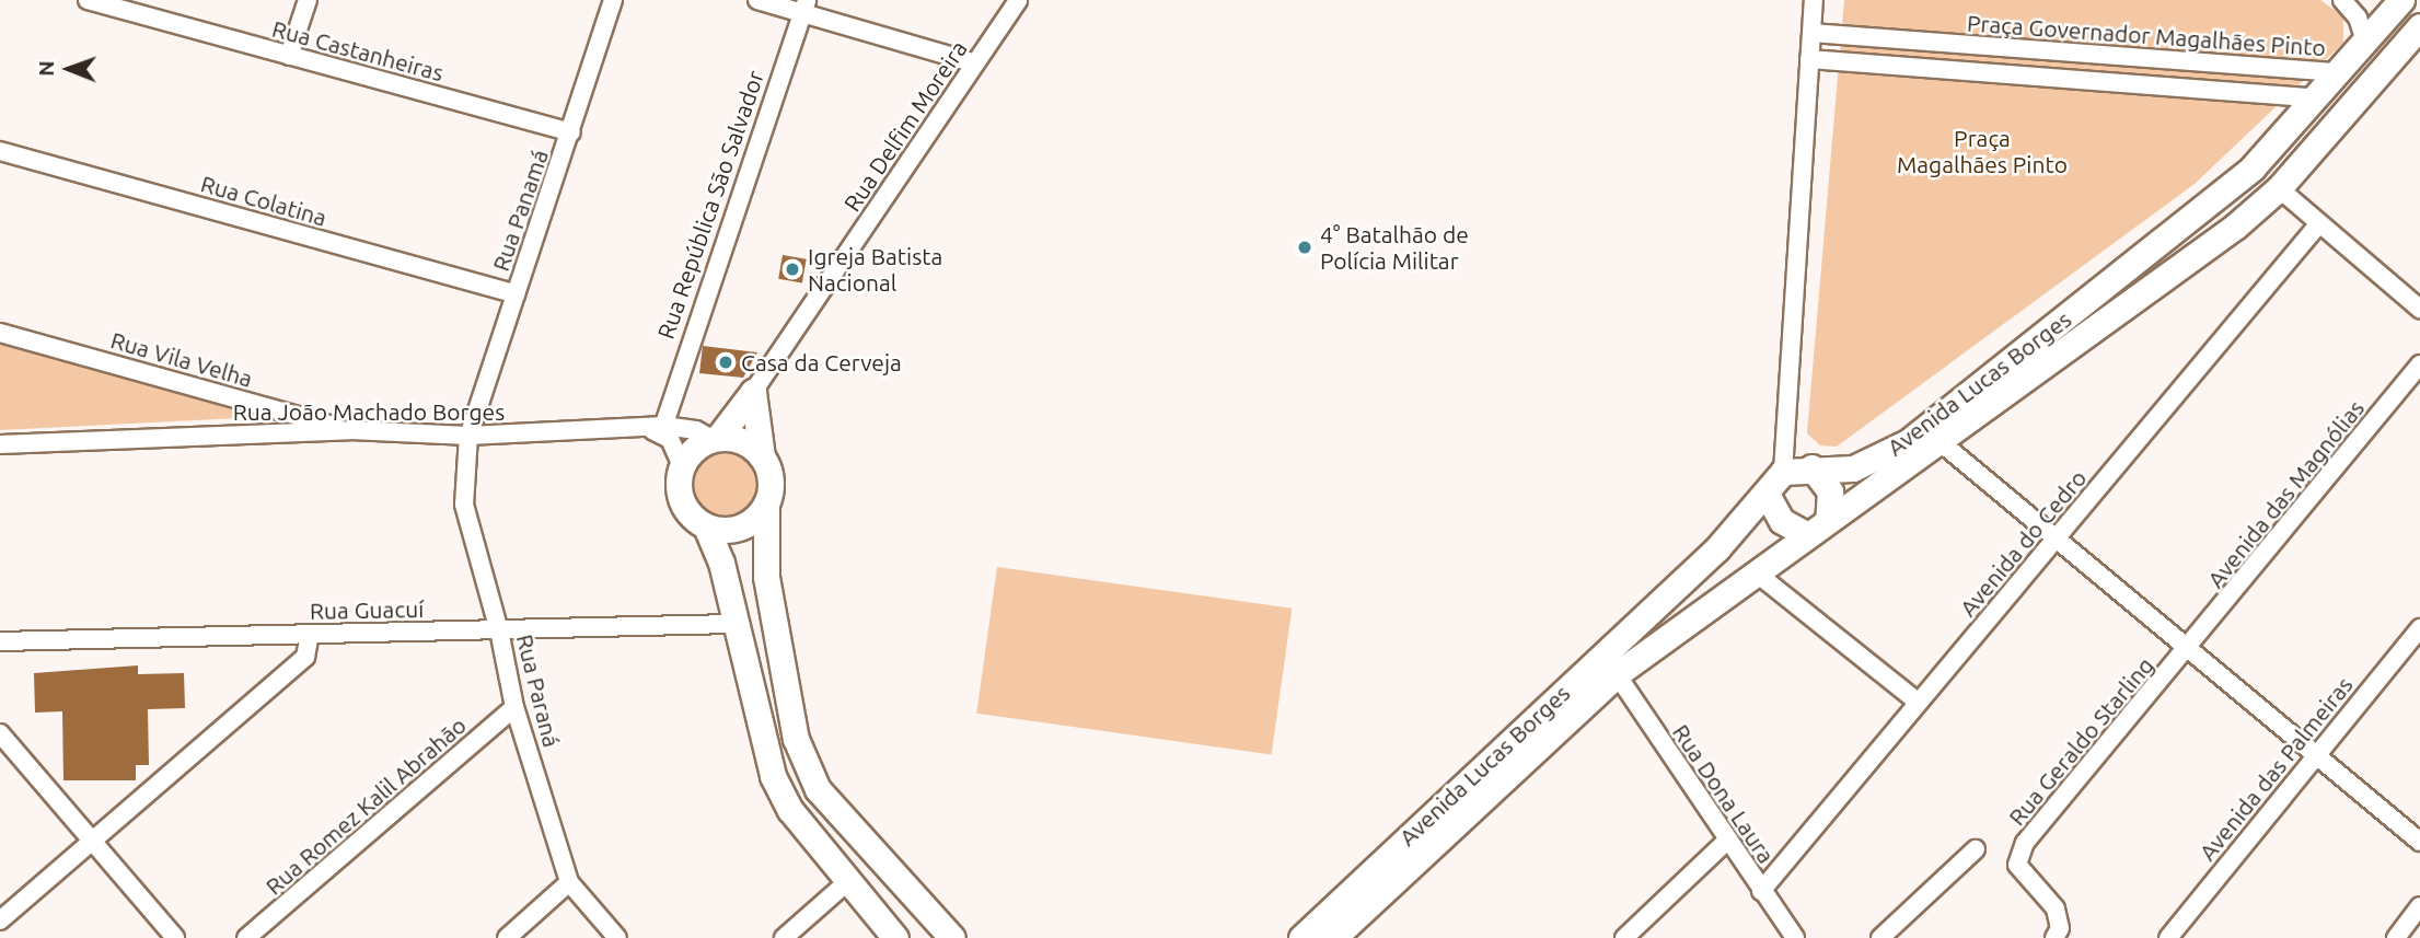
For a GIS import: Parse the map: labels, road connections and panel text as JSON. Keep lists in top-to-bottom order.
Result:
{
  "streets": {
    "street": [
      "Praça Governador Magalhães Pinto",
      "Rua Castanheiras",
      "Rua Delfim Moreira",
      "Rua Colatina",
      "Rua República São Salvador",
      "Rua Panamá",
      "Rua Vila Velha",
      "Avenida Lucas Borges",
      "Rua João Machado Borges",
      "Avenida das Magnólias",
      "Avenida do Cedro",
      "Rua Guacuí",
      "Rua Paraná",
      "Rua Geraldo Starling",
      "Avenida das Palmeiras",
      "Rua Dona Laura",
      "Rua Romez Kalil Abrahão"
    ]
  },
  "crossings": [
    ["Praça Governador Magalhães Pinto", "Avenida Lucas Borges"],
    ["Rua Castanheiras", "Rua Panamá"],
    ["Rua Colatina", "Rua Panamá"],
    ["Rua República São Salvador", "Rua João Machado Borges"],
    ["Rua Panamá", "Rua João Machado Borges"],
    ["Rua Panamá", "Rua Paraná"],
    ["Rua Vila Velha", "Rua João Machado Borges"],
    ["Avenida Lucas Borges", "Rua Dona Laura"],
    ["Rua João Machado Borges", "Rua Paraná"],
    ["Avenida das Magnólias", "Rua Geraldo Starling"],
    ["Avenida do Cedro", "Rua Dona Laura"],
    ["Rua Guacuí", "Rua Paraná"],
    ["Rua Paraná", "Rua Romez Kalil Abrahão"]
  ],
  "parks": ["Praça Magalhães Pinto"],
  "places": ["4° Batalhão de Polícia Militar", "Igreja Batista Nacional", "Casa da Cerveja"],
  "north": "left"
}
